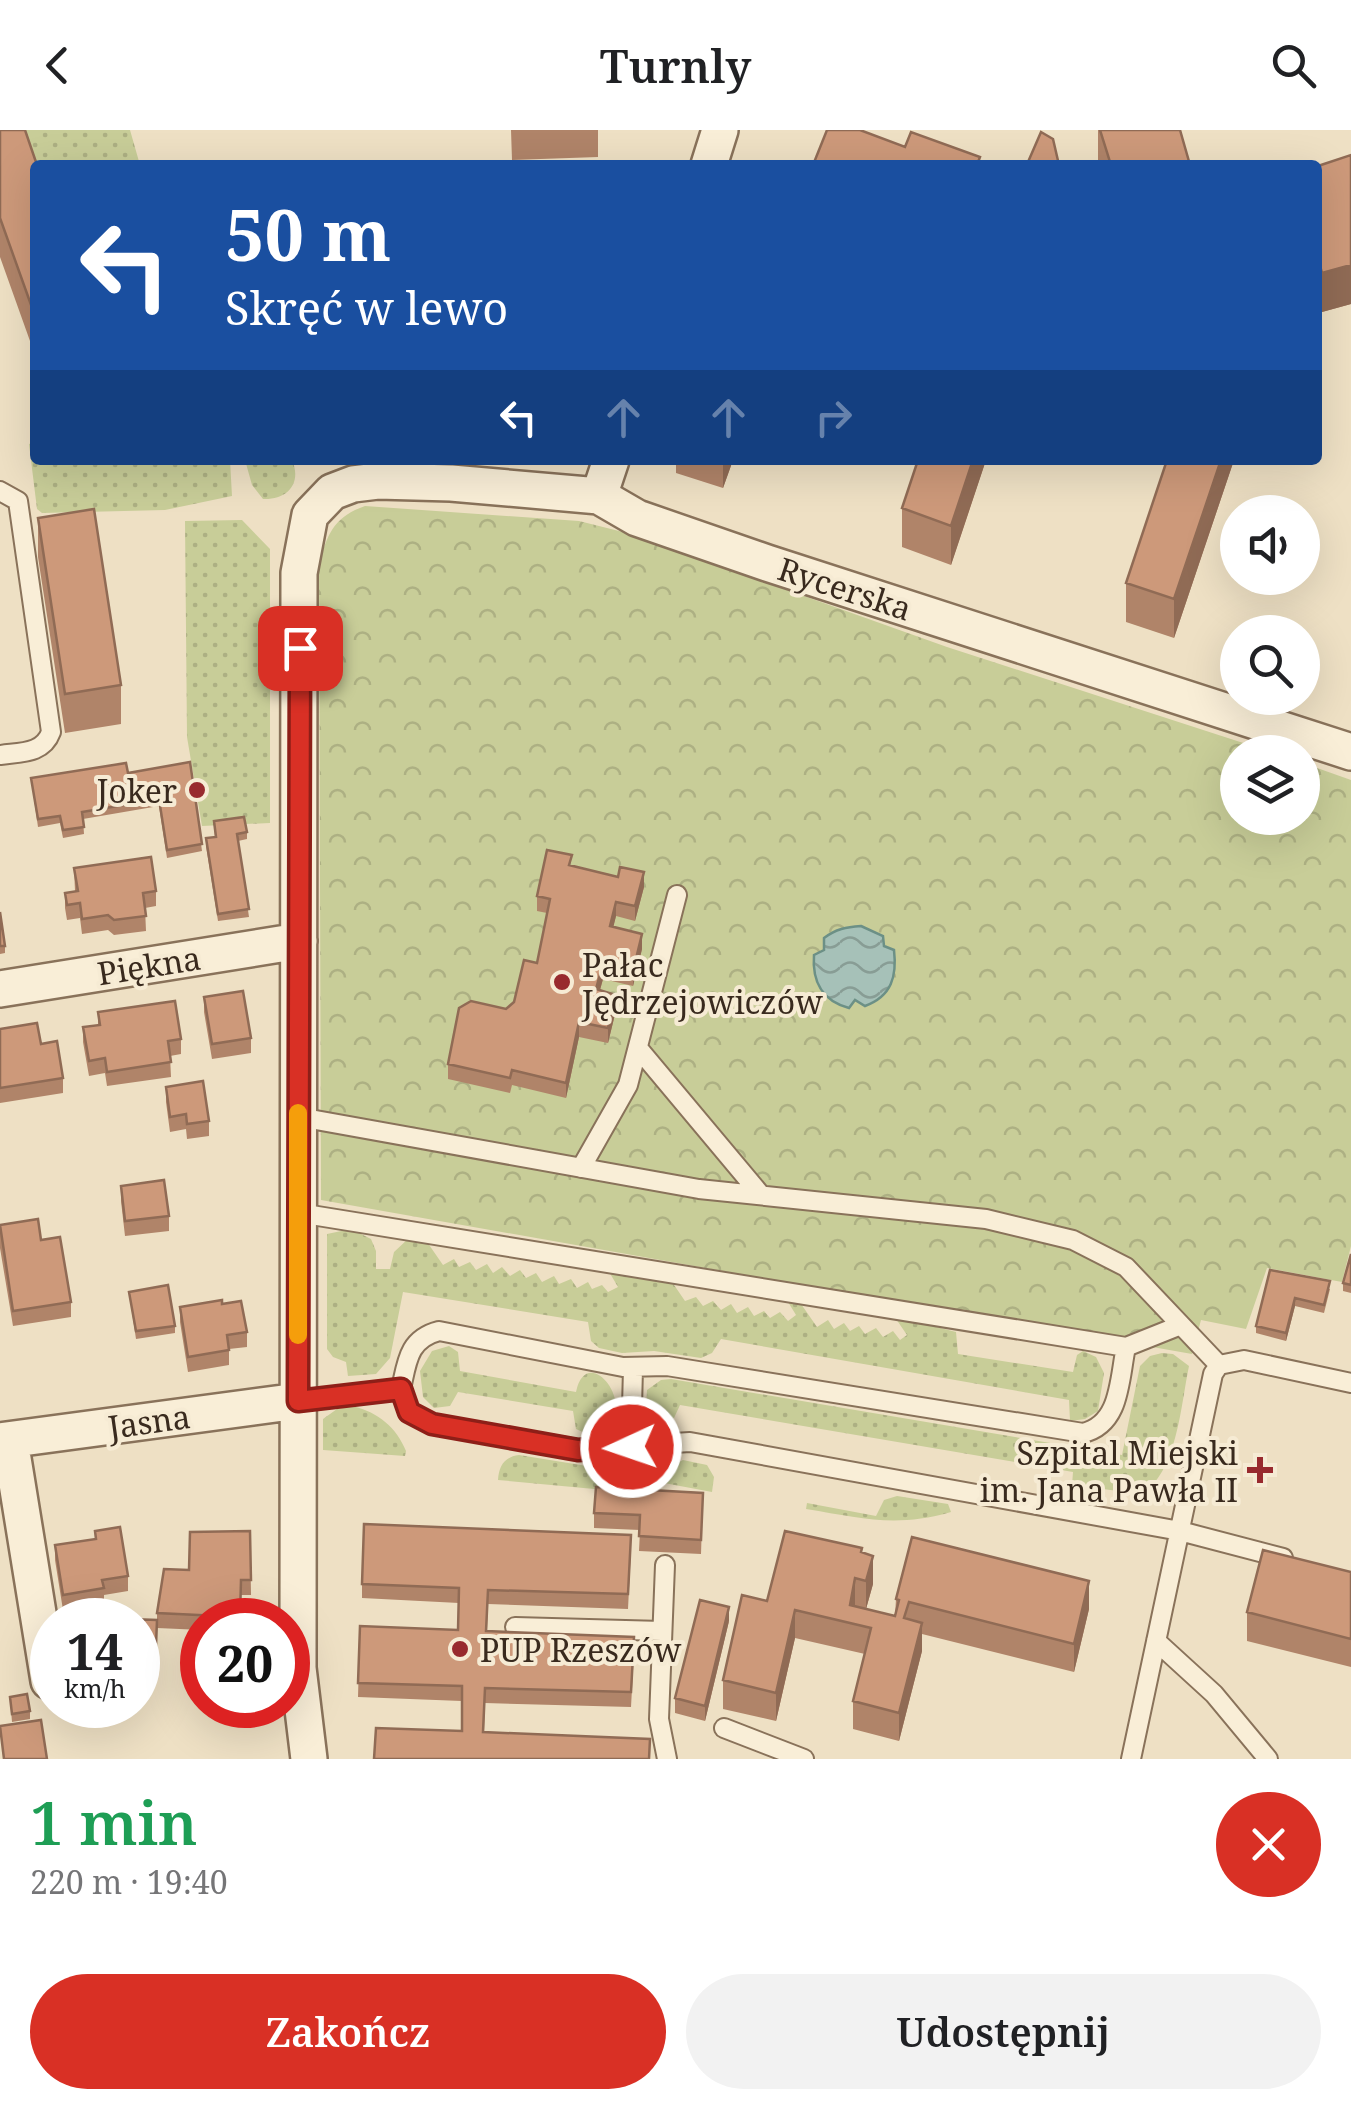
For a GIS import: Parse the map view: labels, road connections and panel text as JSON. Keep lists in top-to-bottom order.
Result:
{
  "streets": {
    "street": ["Rycerska", "Piękna", "Jasna"]
  },
  "crossings": [
    ["Rycerska", "Piękna"]
  ],
  "places": {
    "other": ["Joker", "Pałac Jędrzejowiczów", "PUP Rzeszów"],
    "health": ["Szpital Miejski im. Jana Pawła II"]
  },
  "page": {
    "header": "Turnly",
    "turn": ["50 m", "Skręć w lewo"],
    "speed": "14 km/h",
    "limit": "20",
    "heading": ["1 min", "220 m · 19:40"],
    "buttons": ["Zakończ", "Udostępnij"]
  }
}
